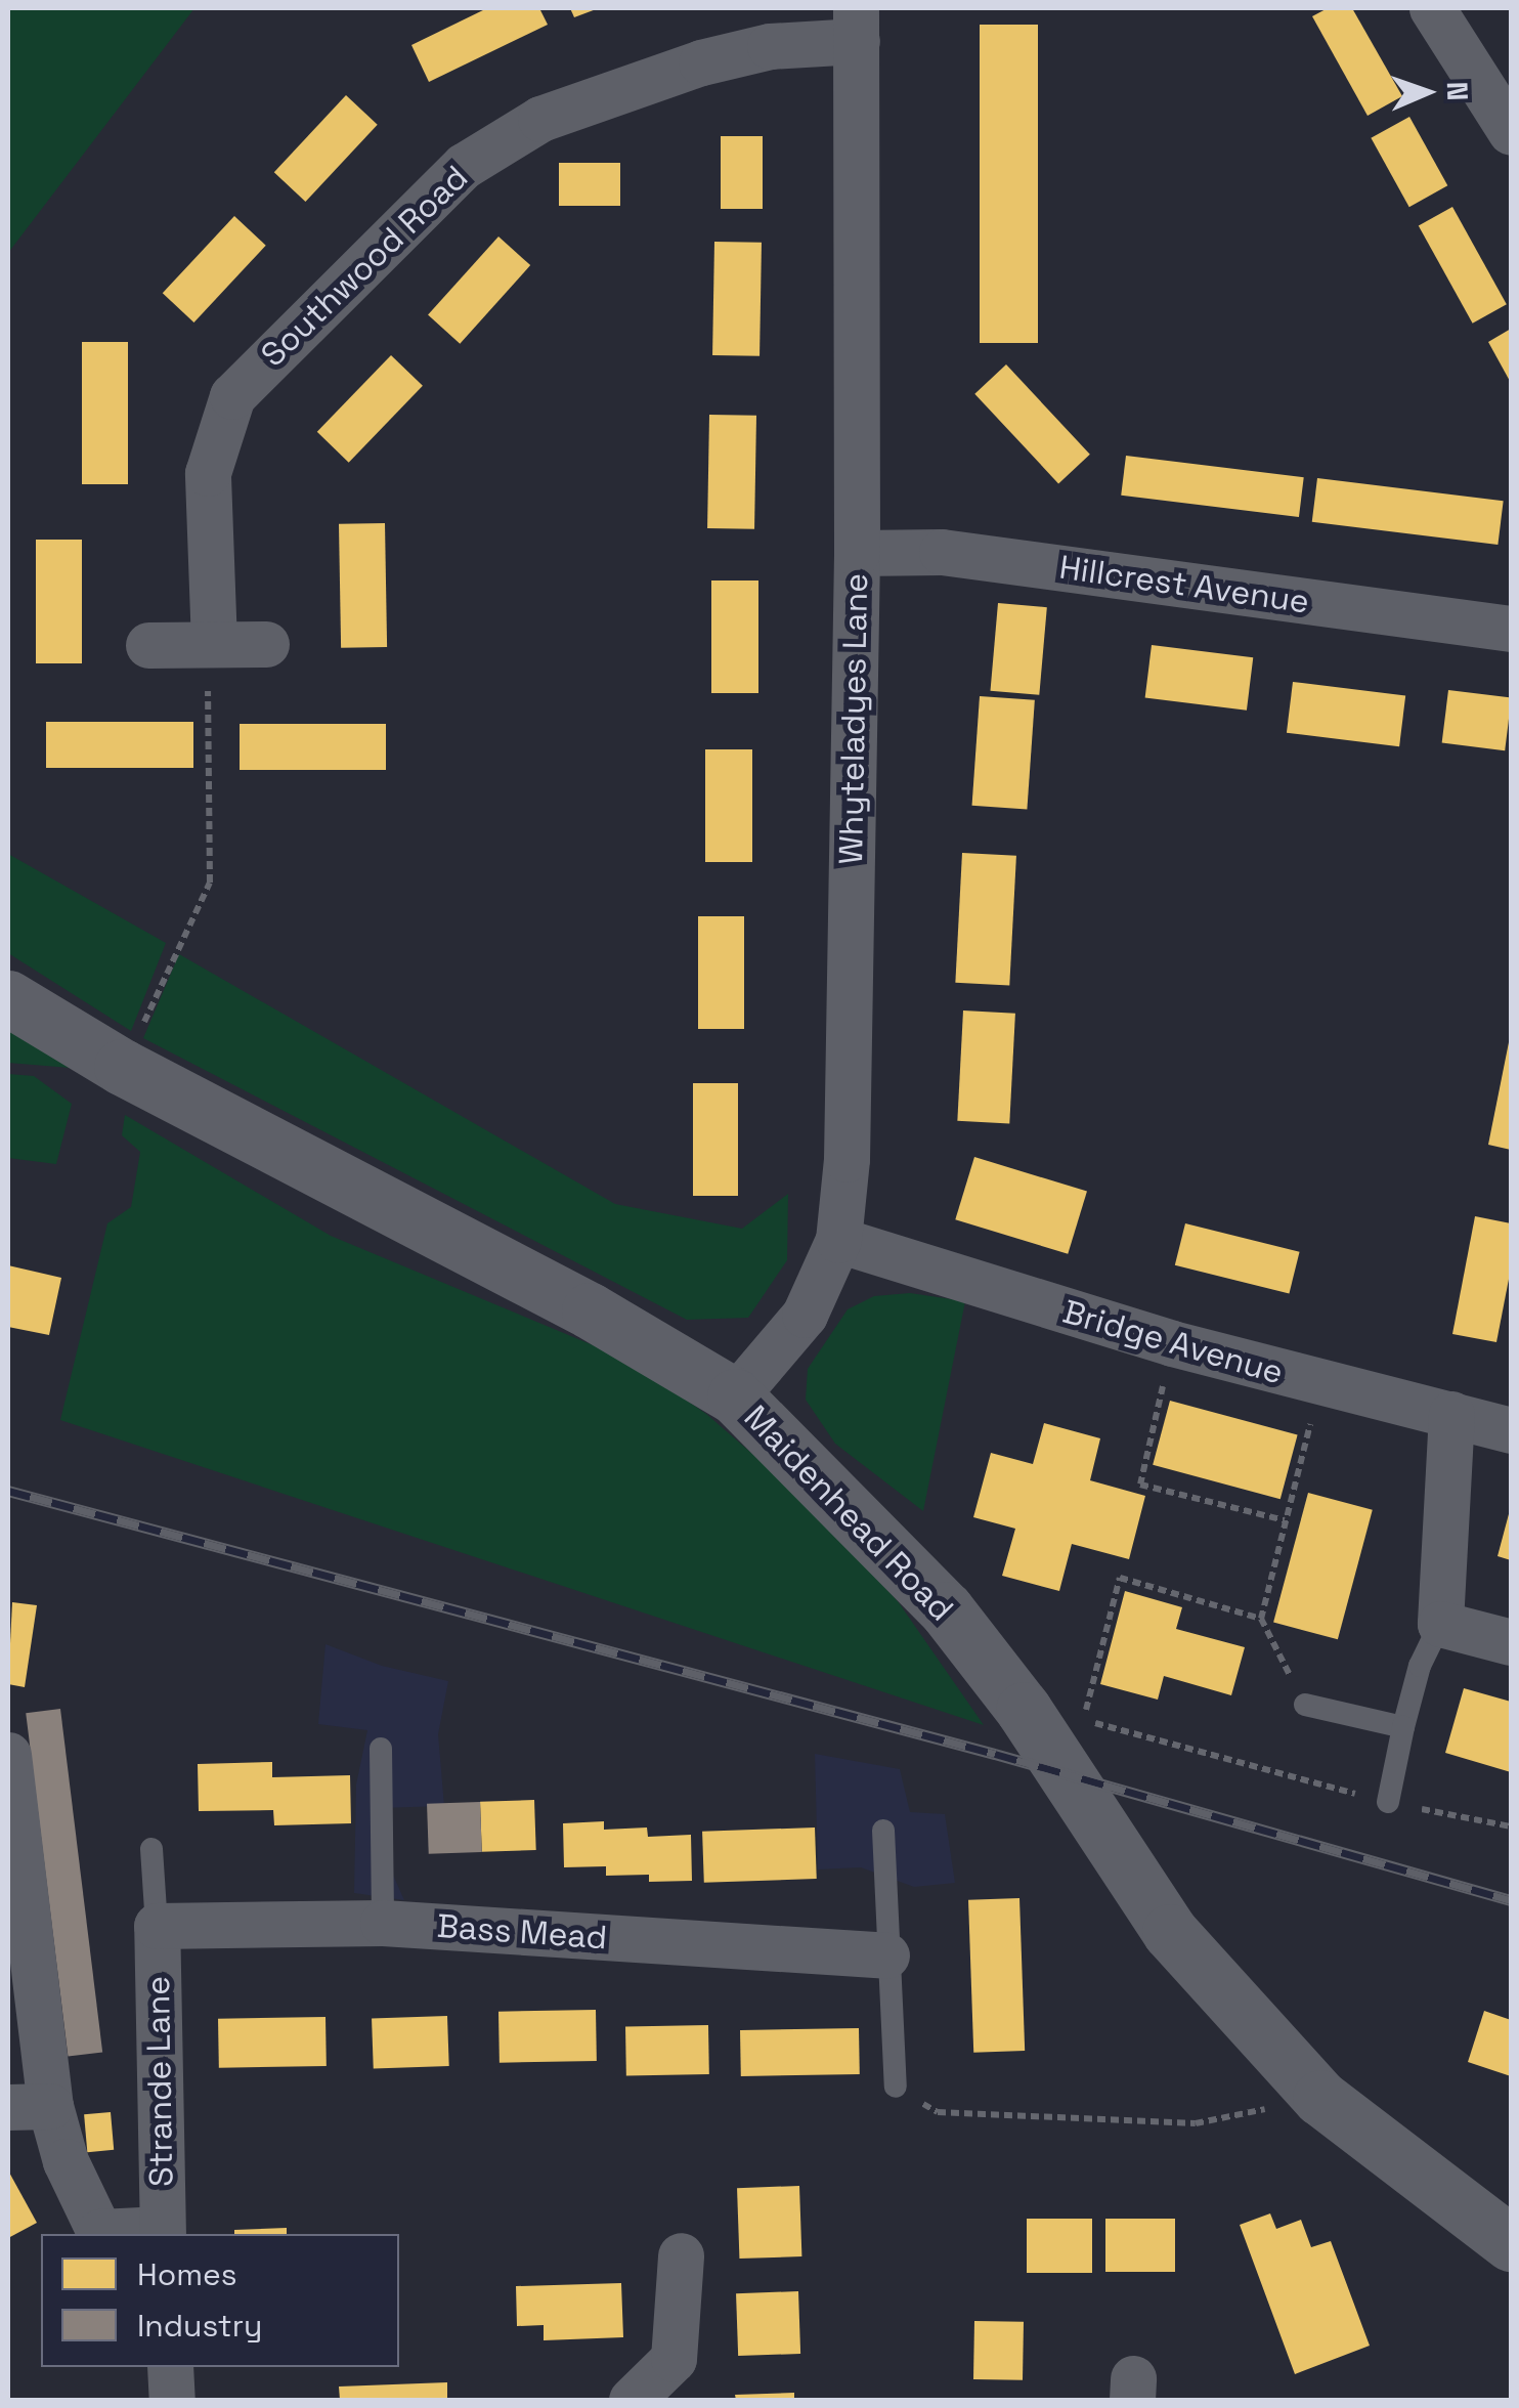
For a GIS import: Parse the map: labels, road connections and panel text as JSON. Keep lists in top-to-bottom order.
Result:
{
  "streets": {
    "main road": ["Maidenhead Road"],
    "street": [
      "Southwood Road",
      "Hillcrest Avenue",
      "Whyteladyes Lane",
      "Bridge Avenue",
      "Bass Mead",
      "Strande Lane"
    ]
  },
  "crossings": [
    ["Southwood Road", "Whyteladyes Lane"],
    ["Hillcrest Avenue", "Whyteladyes Lane"],
    ["Whyteladyes Lane", "Bridge Avenue"],
    ["Whyteladyes Lane", "Maidenhead Road"],
    ["Bass Mead", "Strande Lane"]
  ],
  "legend": ["Homes", "Industry"],
  "north": "right"
}
